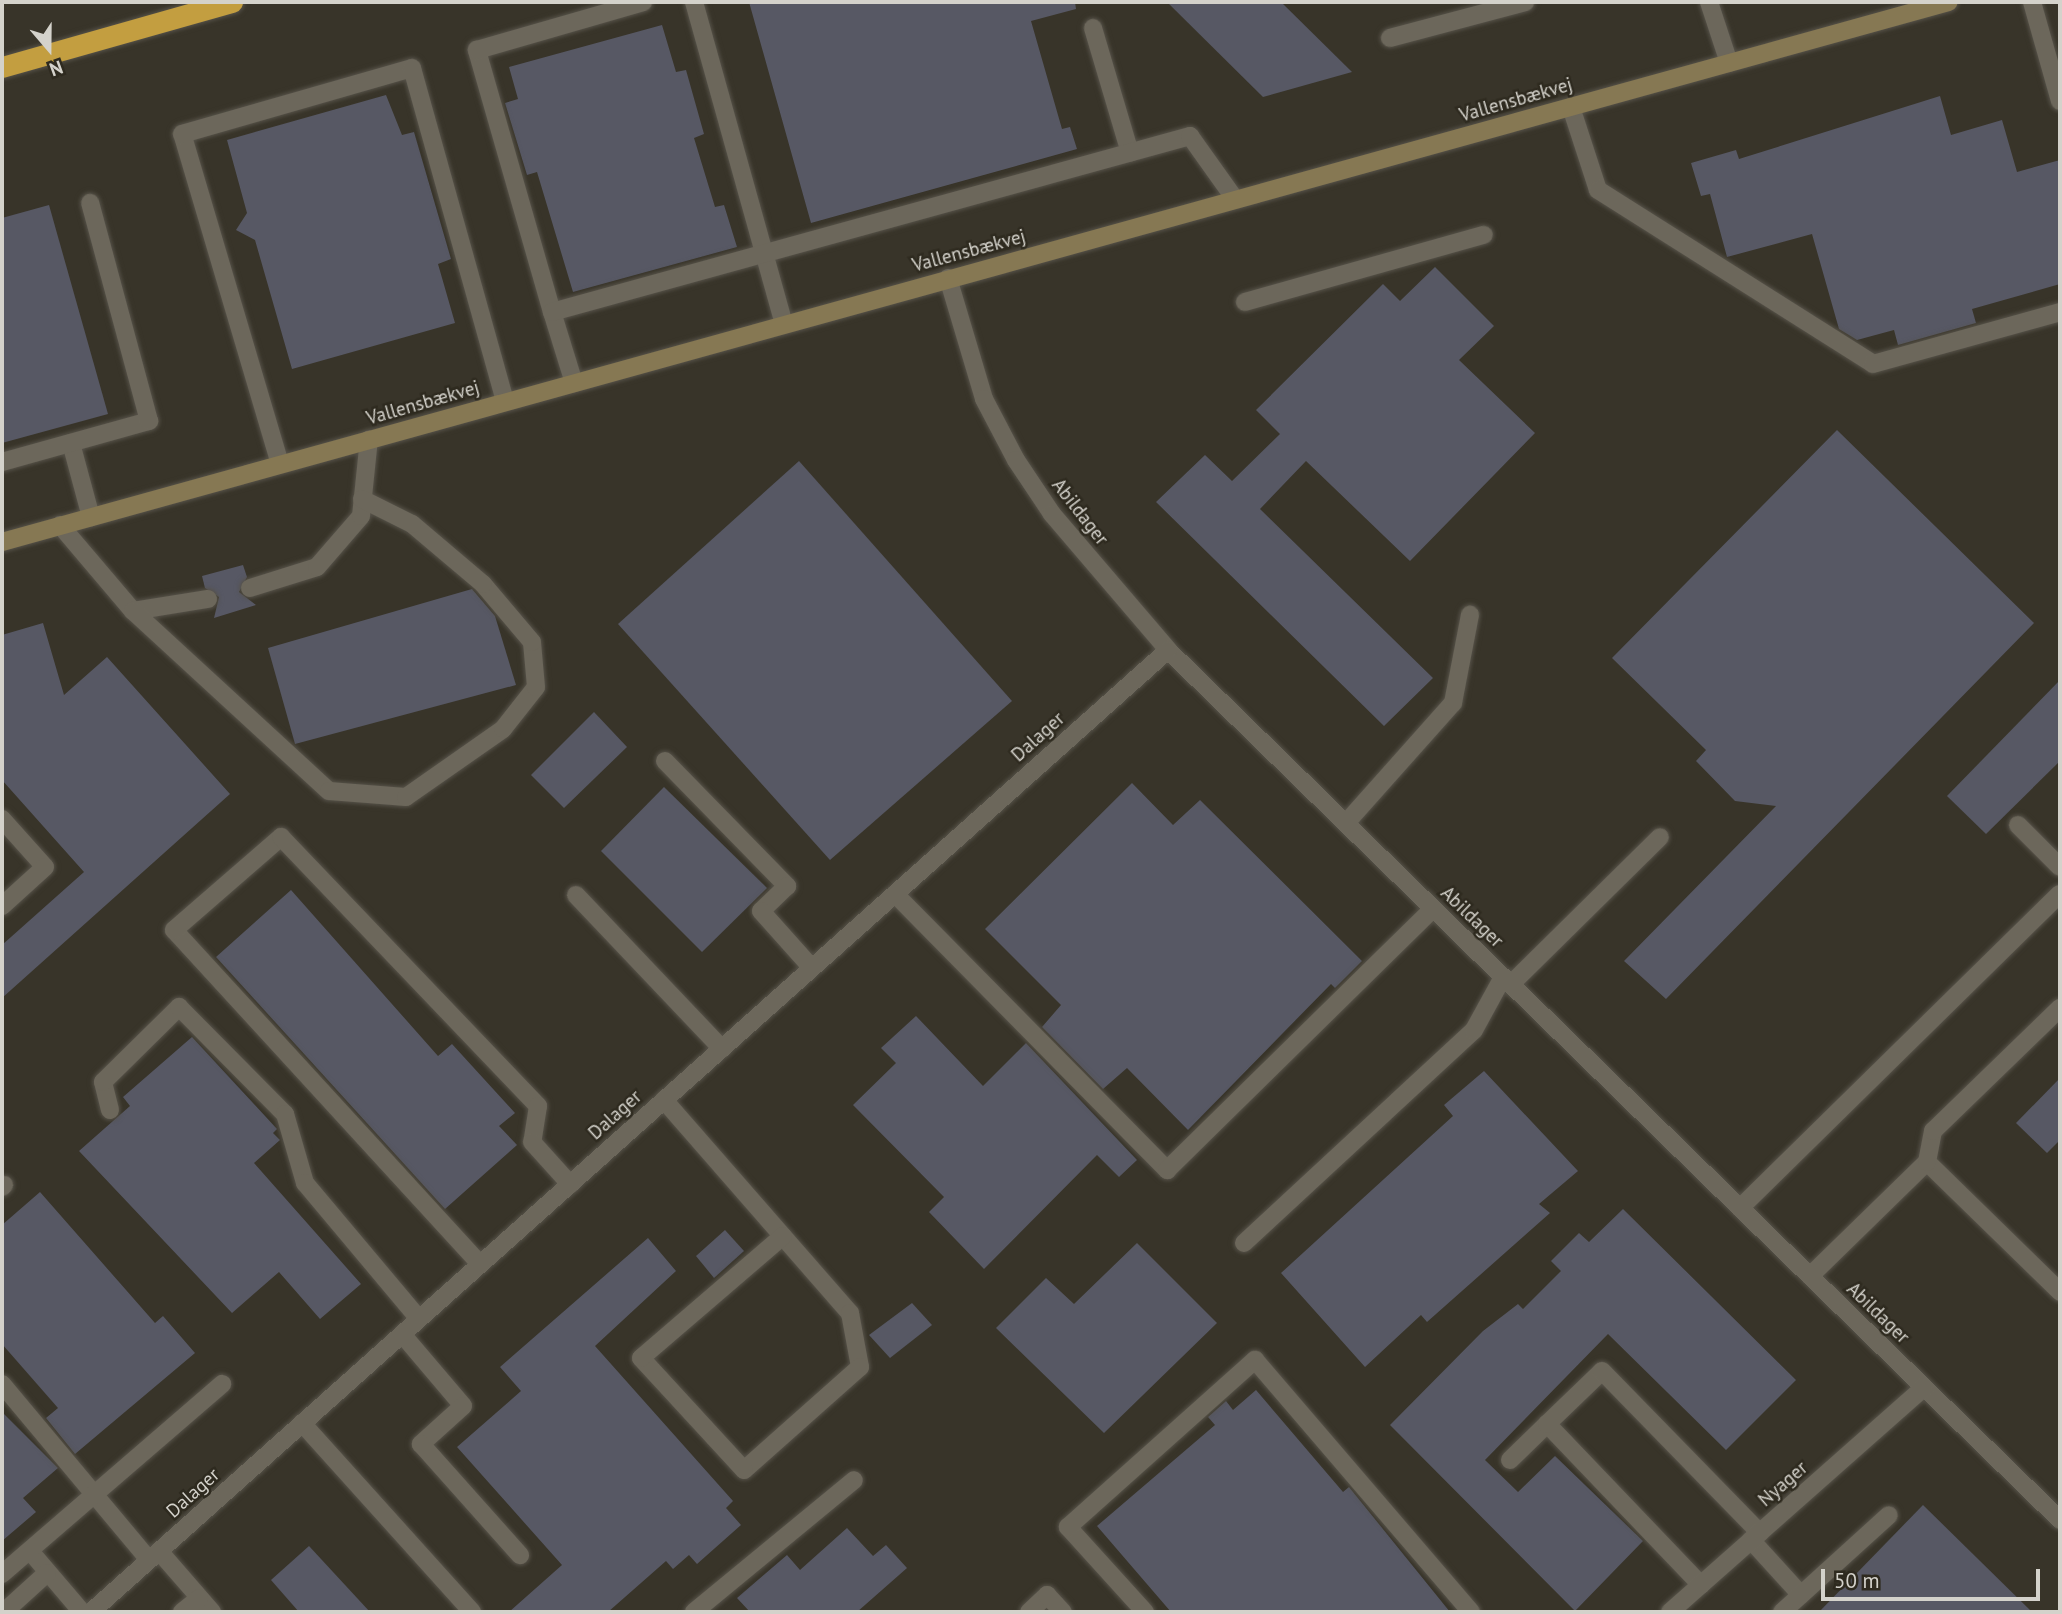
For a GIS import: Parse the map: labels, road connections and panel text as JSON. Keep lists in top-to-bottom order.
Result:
{
  "streets": {
    "street": [
      "Vallensbækvej",
      "Abildager",
      "Dalager",
      "Nyager"
    ]
  },
  "crossings": [
    ["Vallensbækvej", "Abildager"],
    ["Abildager", "Dalager"],
    ["Abildager", "Nyager"]
  ],
  "scale_bar": "50 m",
  "north": "bottom"
}
